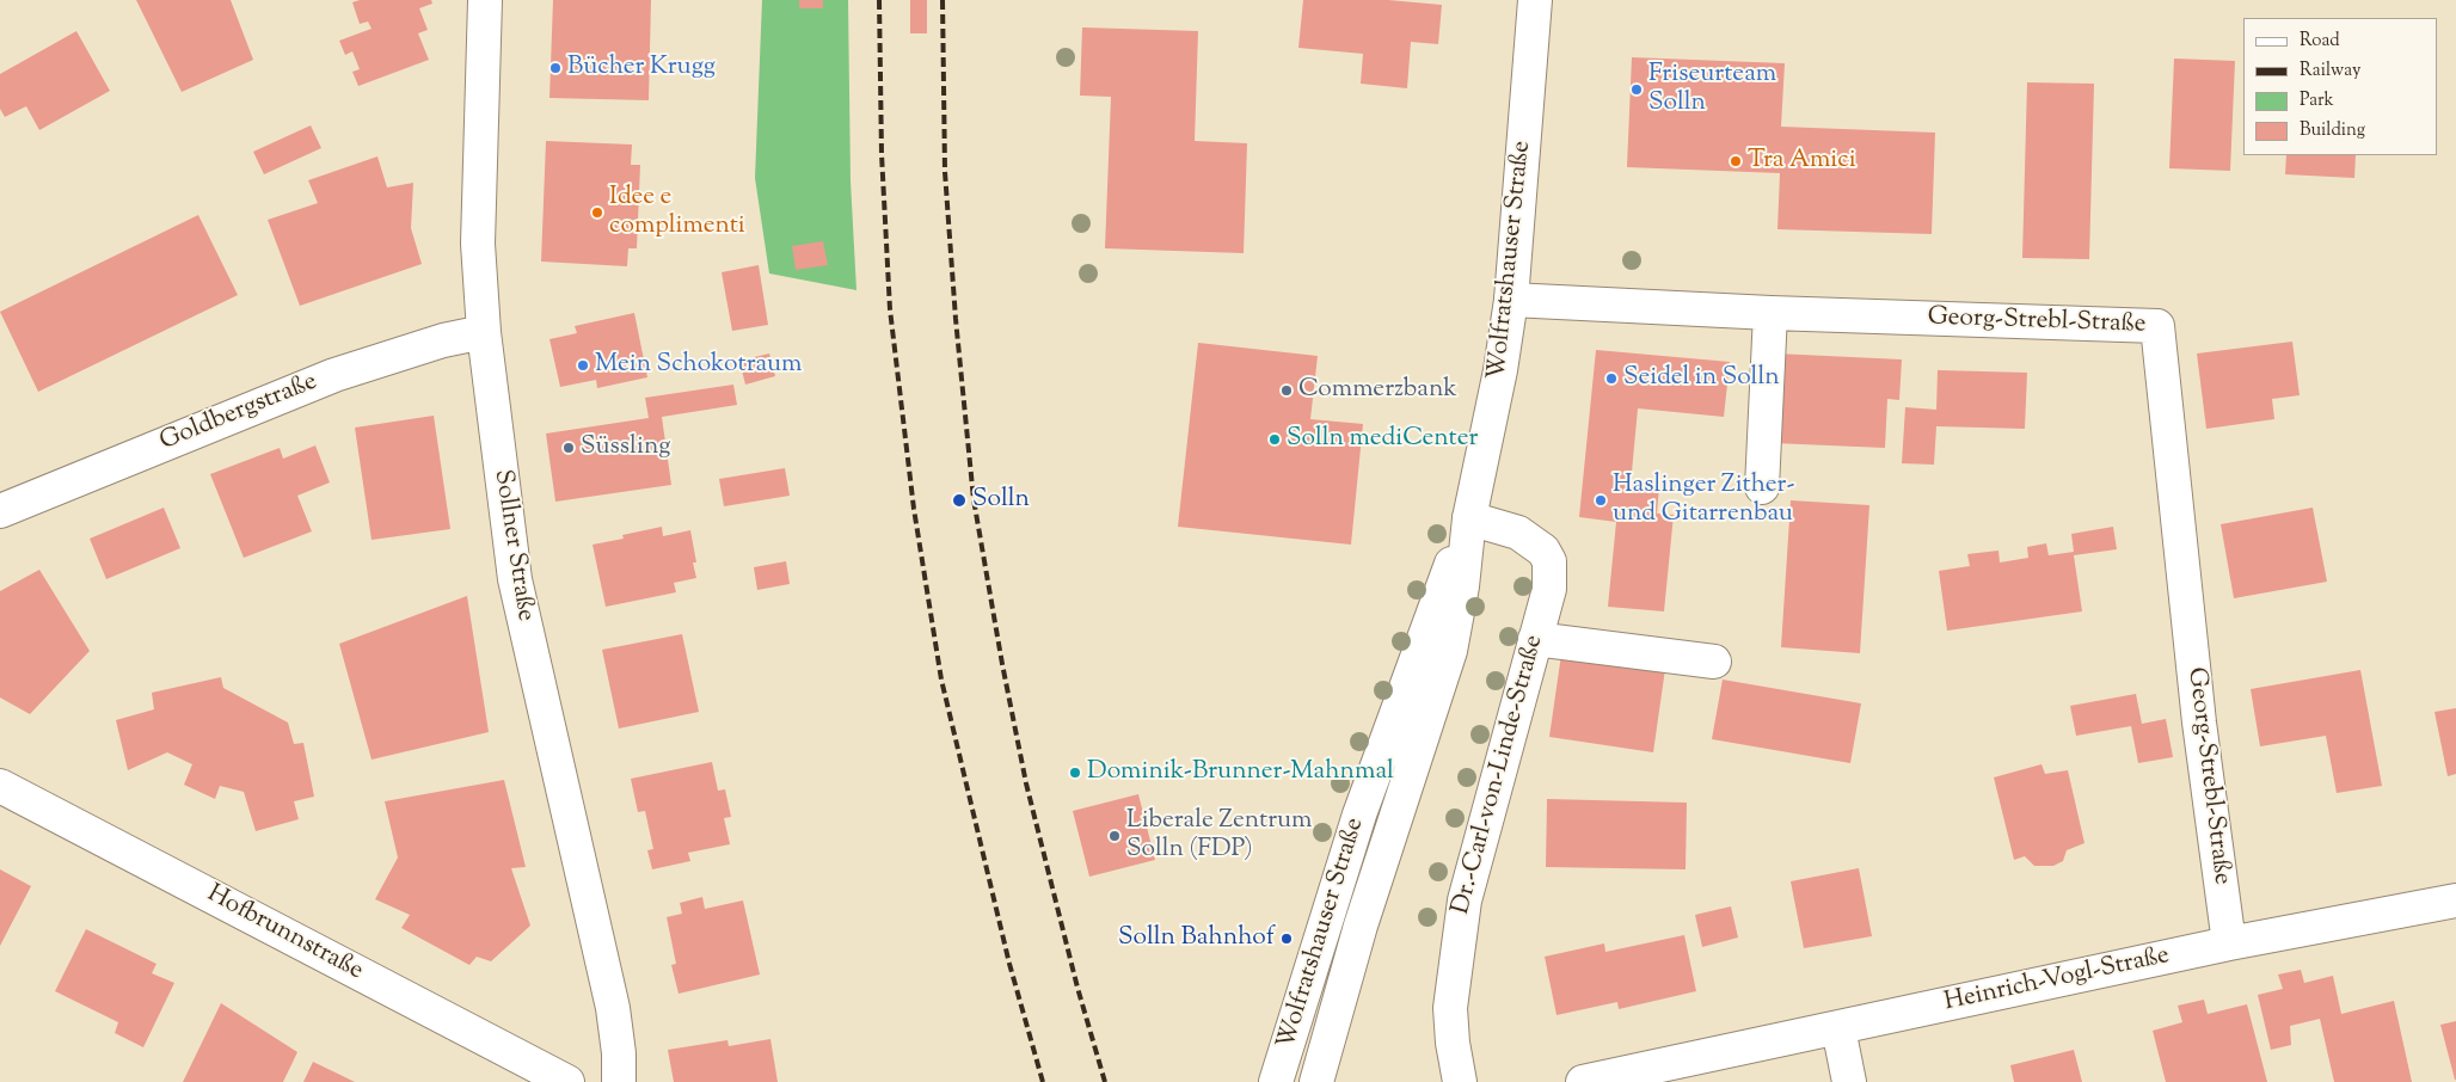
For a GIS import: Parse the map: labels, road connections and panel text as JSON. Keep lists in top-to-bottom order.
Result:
{
  "streets": {
    "street": [
      "Wolfratshauser Straße",
      "Georg-Strebl-Straße",
      "Goldbergstraße",
      "Sollner Straße",
      "Dr.-Carl-von-Linde-Straße",
      "Hofbrunnstraße",
      "Heinrich-Vogl-Straße"
    ]
  },
  "crossings": [
    ["Wolfratshauser Straße", "Georg-Strebl-Straße"],
    ["Wolfratshauser Straße", "Dr.-Carl-von-Linde-Straße"],
    ["Georg-Strebl-Straße", "Heinrich-Vogl-Straße"],
    ["Goldbergstraße", "Sollner Straße"]
  ],
  "places": [
    "Bücher Krugg",
    "Friseurteam Solln",
    "Tra Amici",
    "Idee e complimenti",
    "Mein Schokotraum",
    "Seidel in Solln",
    "Commerzbank",
    "Solln mediCenter",
    "Süssling",
    "Solln",
    "Haslinger Zither- und Gitarrenbau",
    "Dominik-Brunner-Mahnmal",
    "Liberale Zentrum Solln (FDP)",
    "Solln Bahnhof"
  ],
  "legend": [
    "Road",
    "Railway",
    "Park",
    "Building"
  ]
}
